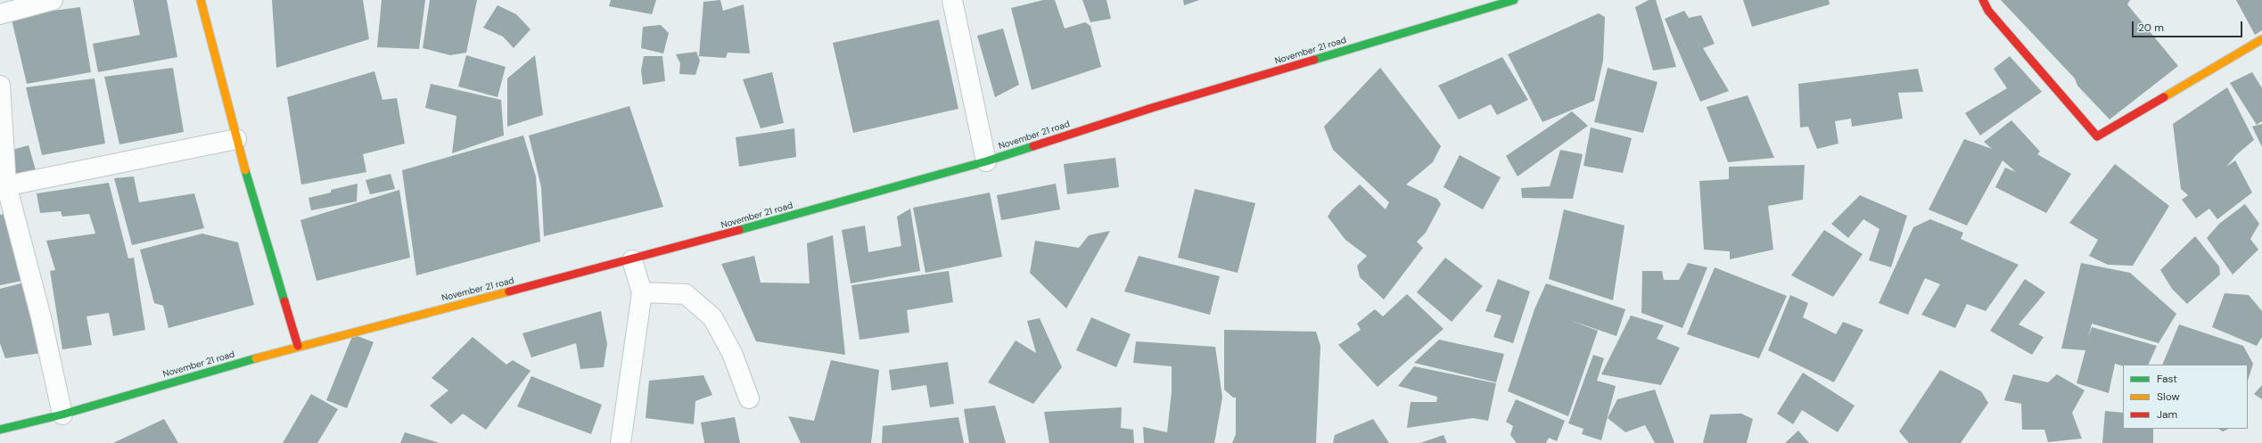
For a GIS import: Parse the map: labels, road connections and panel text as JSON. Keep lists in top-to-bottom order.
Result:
{
  "streets": {
    "street": ["November 21 road"]
  },
  "legend": ["Fast", "Slow", "Jam"],
  "scale_bar": "20 m"
}
